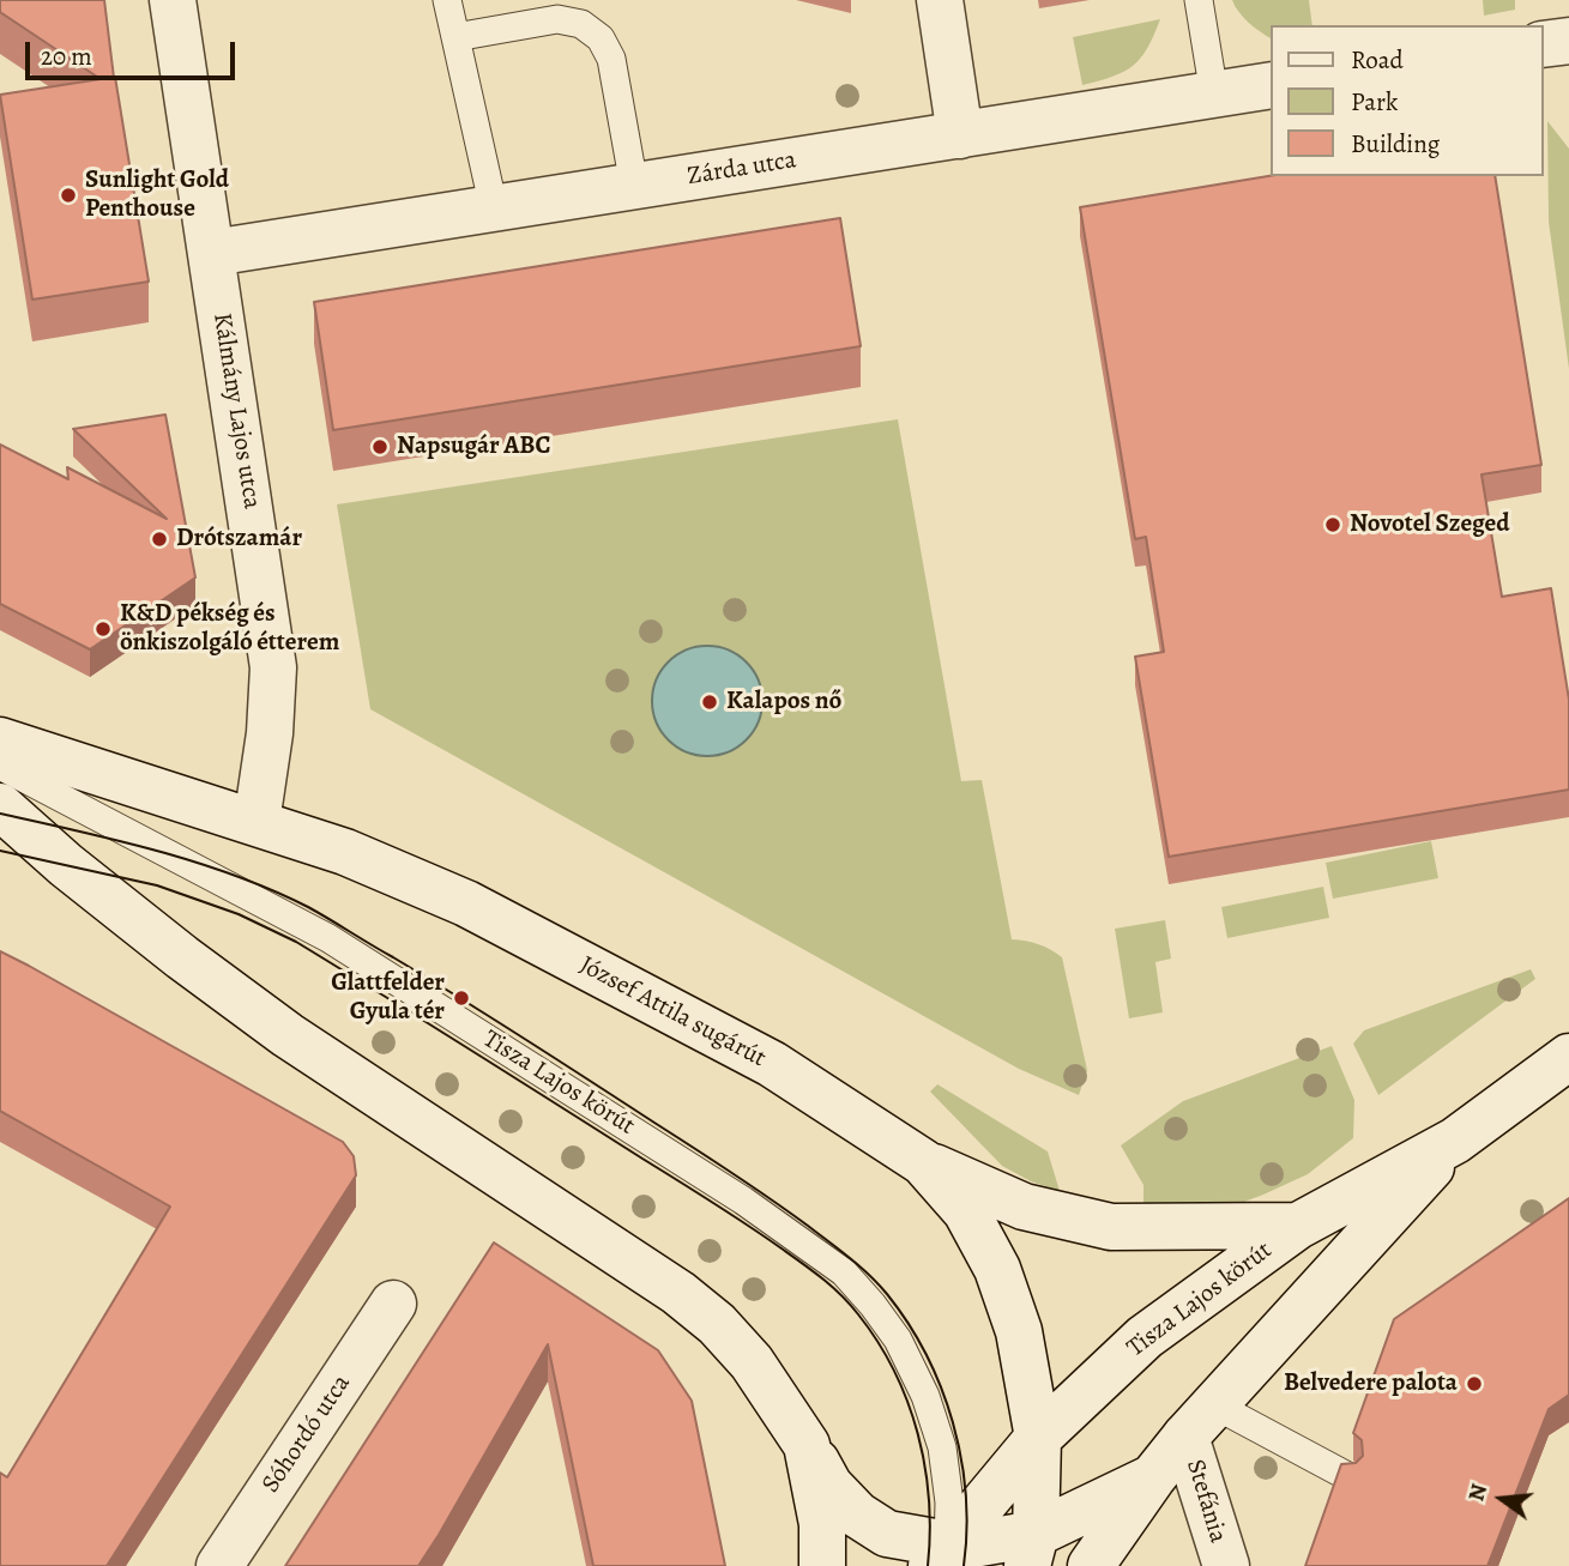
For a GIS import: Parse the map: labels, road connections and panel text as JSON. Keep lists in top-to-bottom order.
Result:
{
  "streets": {
    "street": [
      "Zárda utca",
      "Kálmány Lajos utca",
      "József Attila sugárút",
      "Tisza Lajos körút",
      "Sóhordó utca",
      "Stefánia"
    ]
  },
  "crossings": [
    ["Zárda utca", "Kálmány Lajos utca"],
    ["Kálmány Lajos utca", "József Attila sugárút"],
    ["József Attila sugárút", "Tisza Lajos körút"],
    ["Tisza Lajos körút", "Stefánia"]
  ],
  "places": [
    "Sunlight Gold Penthouse",
    "Napsugár ABC",
    "Novotel Szeged",
    "Drótszamár",
    "K&D pékség és önkiszolgáló étterem",
    "Kalapos nő",
    "Glattfelder Gyula tér",
    "Belvedere palota"
  ],
  "legend": ["Road", "Park", "Building"],
  "scale_bar": "20 m",
  "north": "left"
}
